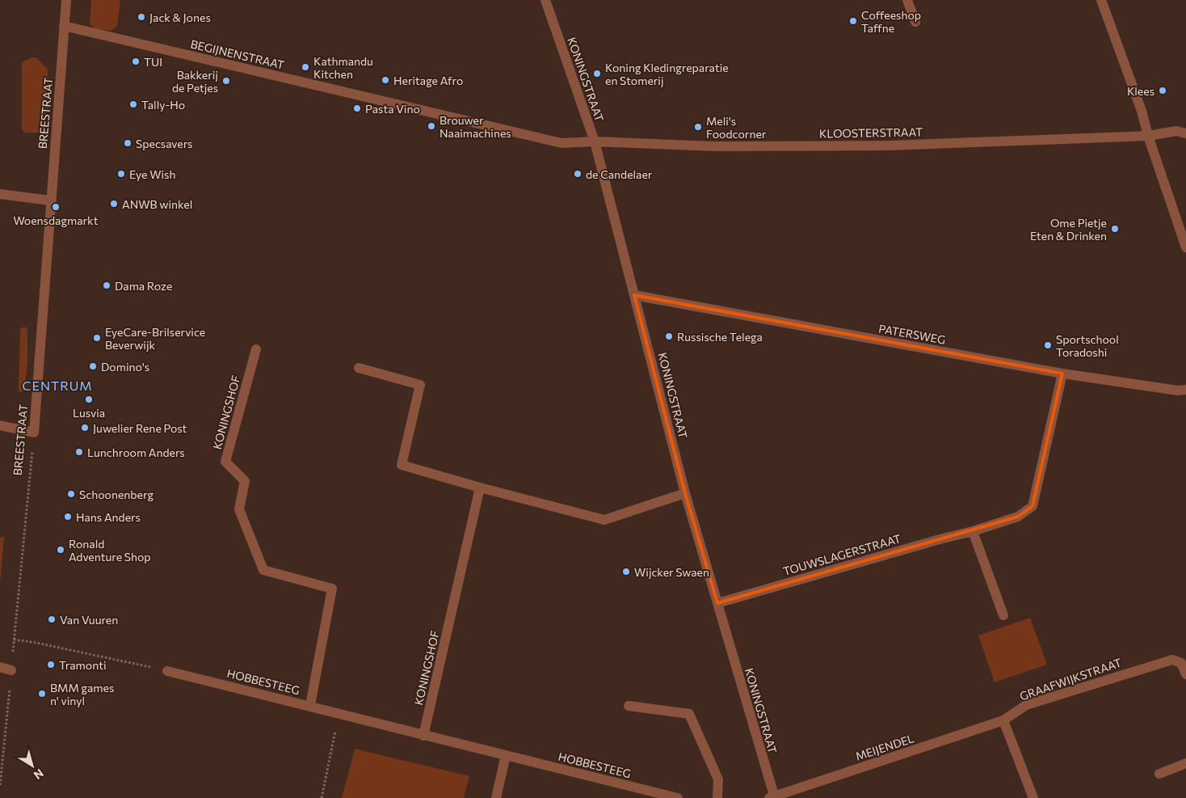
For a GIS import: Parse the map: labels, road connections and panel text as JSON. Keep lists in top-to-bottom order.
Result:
{
  "streets": {
    "street": [
      "BEGIJNENSTRAAT",
      "KONINGSTRAAT",
      "BREESTRAAT",
      "KLOOSTERSTRAAT",
      "PATERSWEG",
      "KONINGSHOF",
      "TOUWSLAGERSTRAAT",
      "GRAAFWIJKSTRAAT",
      "HOBBESTEEG",
      "MEIJENDEL"
    ]
  },
  "crossings": [
    ["BEGIJNENSTRAAT", "KONINGSTRAAT"],
    ["BEGIJNENSTRAAT", "BREESTRAAT"],
    ["BEGIJNENSTRAAT", "KLOOSTERSTRAAT"],
    ["KONINGSTRAAT", "KLOOSTERSTRAAT"],
    ["KONINGSTRAAT", "PATERSWEG"],
    ["KONINGSTRAAT", "TOUWSLAGERSTRAAT"],
    ["KONINGSTRAAT", "MEIJENDEL"],
    ["PATERSWEG", "TOUWSLAGERSTRAAT"],
    ["KONINGSHOF", "HOBBESTEEG"],
    ["GRAAFWIJKSTRAAT", "MEIJENDEL"]
  ],
  "districts": ["CENTRUM"],
  "places": [
    "Jack & Jones",
    "Coffeeshop Taffne",
    "TUI",
    "Kathmandu Kitchen",
    "Koning Kledingreparatie en Stomerij",
    "Heritage Afro",
    "Bakkerij de Petjes",
    "Klees",
    "Tally-Ho",
    "Pasta Vino",
    "Brouwer Naaimachines",
    "Meli's Foodcorner",
    "Specsavers",
    "Eye Wish",
    "de Candelaer",
    "ANWB winkel",
    "Woensdagmarkt",
    "Ome Pietje Eten & Drinken",
    "Dama Roze",
    "Russische Telega",
    "EyeCare-Brilservice Beverwijk",
    "Sportschool Toradoshi",
    "Domino's",
    "Lusvia",
    "Juwelier Rene Post",
    "Lunchroom Anders",
    "Schoonenberg",
    "Hans Anders",
    "Ronald Adventure Shop",
    "Wijcker Swaen",
    "Van Vuuren",
    "Tramonti",
    "BMM games n' vinyl"
  ],
  "north": "bottom right"
}
